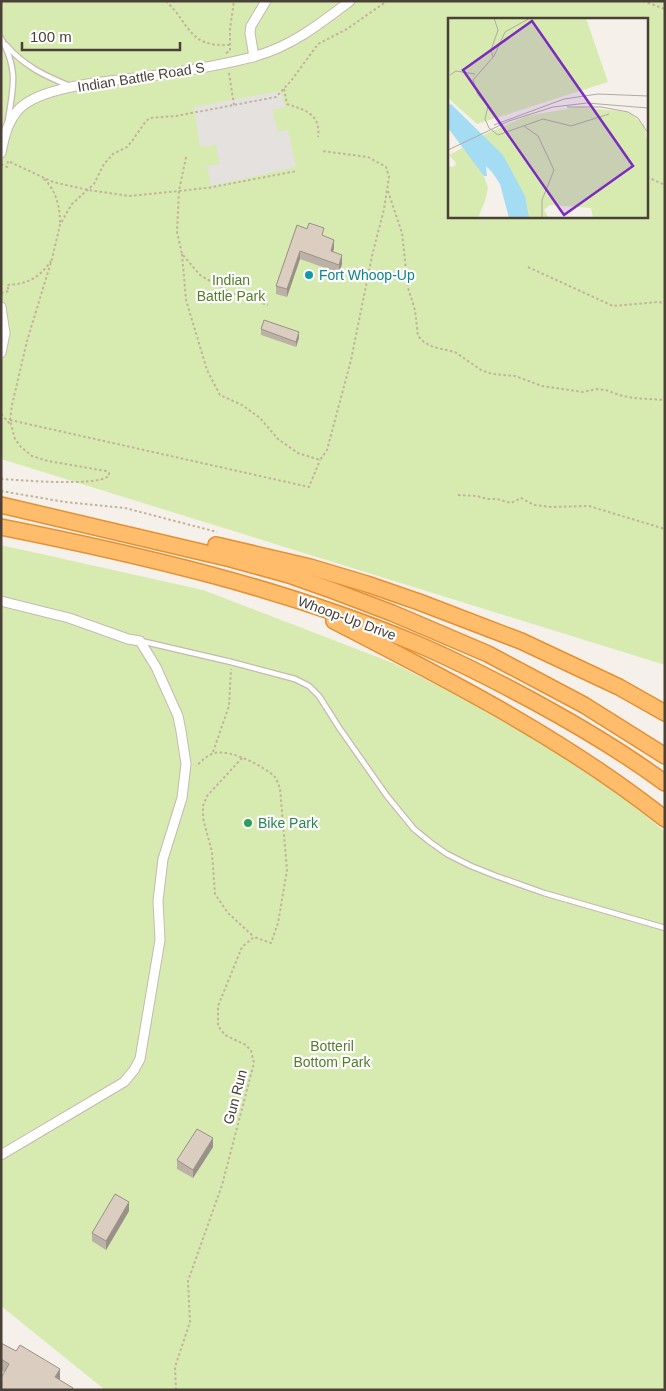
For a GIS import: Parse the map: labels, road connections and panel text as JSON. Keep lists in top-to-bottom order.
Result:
{
  "streets": {
    "highway": ["Whoop-Up Drive"],
    "street": ["Indian Battle Road S"],
    "path": ["Gun Run"]
  },
  "parks": ["Indian Battle Park", "Botteril Bottom Park"],
  "places": ["Fort Whoop-Up", "Bike Park"],
  "scale_bar": "100 m"
}
